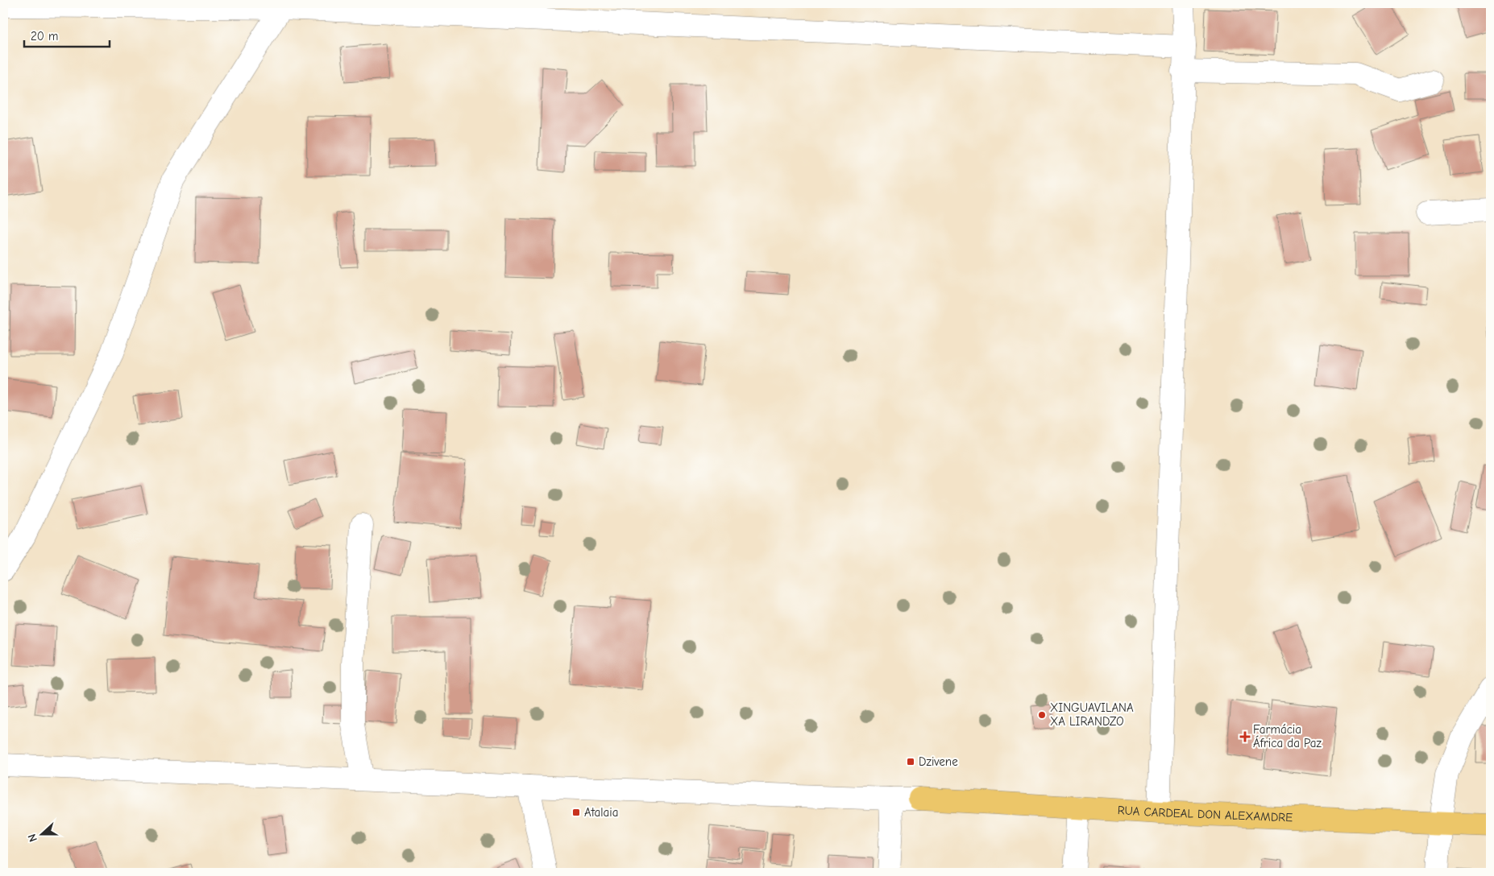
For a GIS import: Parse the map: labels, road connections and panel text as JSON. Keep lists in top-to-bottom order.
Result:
{
  "streets": {
    "main road": ["RUA CARDEAL DON ALEXAMDRE"]
  },
  "places": {
    "other": ["XINGUAVILANA XA LIRANDZO"],
    "health": ["Farmácia África da Paz"],
    "transit": ["Dzivene", "Atalaia"]
  },
  "scale_bar": "20 m",
  "north": "left"
}
